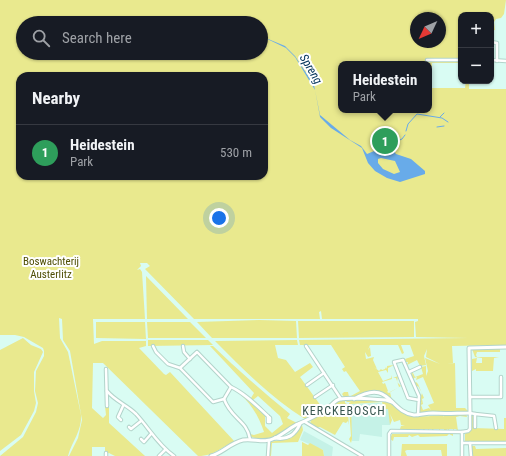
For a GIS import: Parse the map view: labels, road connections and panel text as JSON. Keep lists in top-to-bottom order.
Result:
{
  "districts": ["KERCKEBOSCH"],
  "water": ["Spreng"],
  "parks": ["Boswachterij Austerlitz"],
  "north": "bottom left",
  "page": {
    "map_buttons": ["+", "−"],
    "search": "Search here",
    "popup": ["Heidestein", "Park"],
    "heading": "Nearby",
    "list": [
      {
        "mark": "1",
        "name": "Heidestein",
        "note": "Park",
        "value": "530 m"
      }
    ],
    "pins": "1"
  }
}
